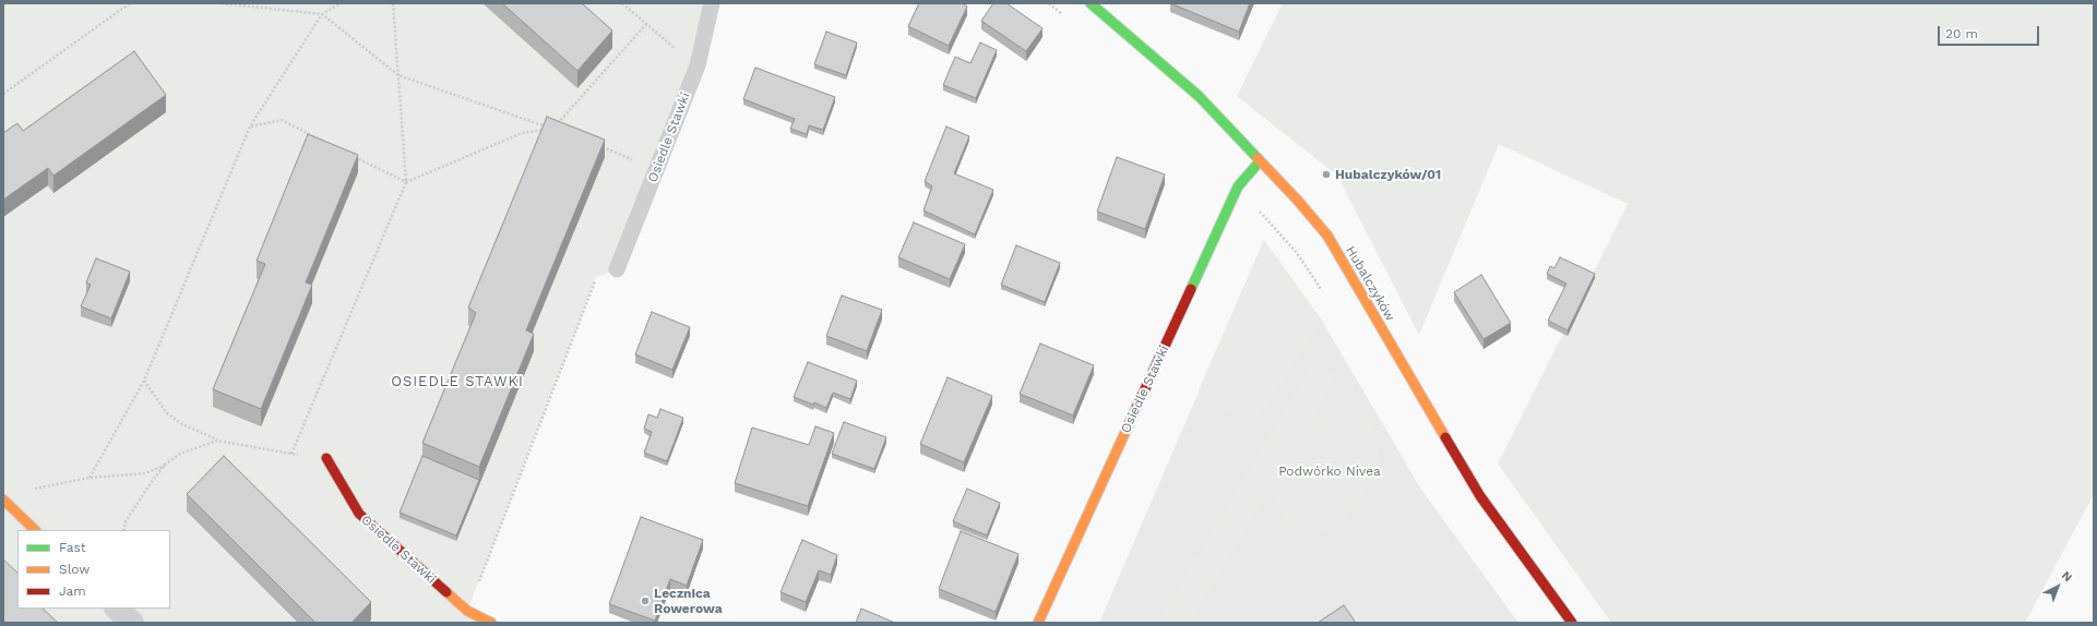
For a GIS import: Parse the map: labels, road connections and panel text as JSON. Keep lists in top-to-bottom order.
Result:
{
  "streets": {
    "street": ["Osiedle Stawki", "Hubalczyków"]
  },
  "crossings": [
    ["Osiedle Stawki", "Hubalczyków"]
  ],
  "districts": ["OSIEDLE STAWKI"],
  "parks": ["Podwórko Nivea"],
  "places": ["Hubalczyków/01", "Lecznica Rowerowa"],
  "legend": ["Fast", "Slow", "Jam"],
  "scale_bar": "20 m",
  "north": "top right"
}
